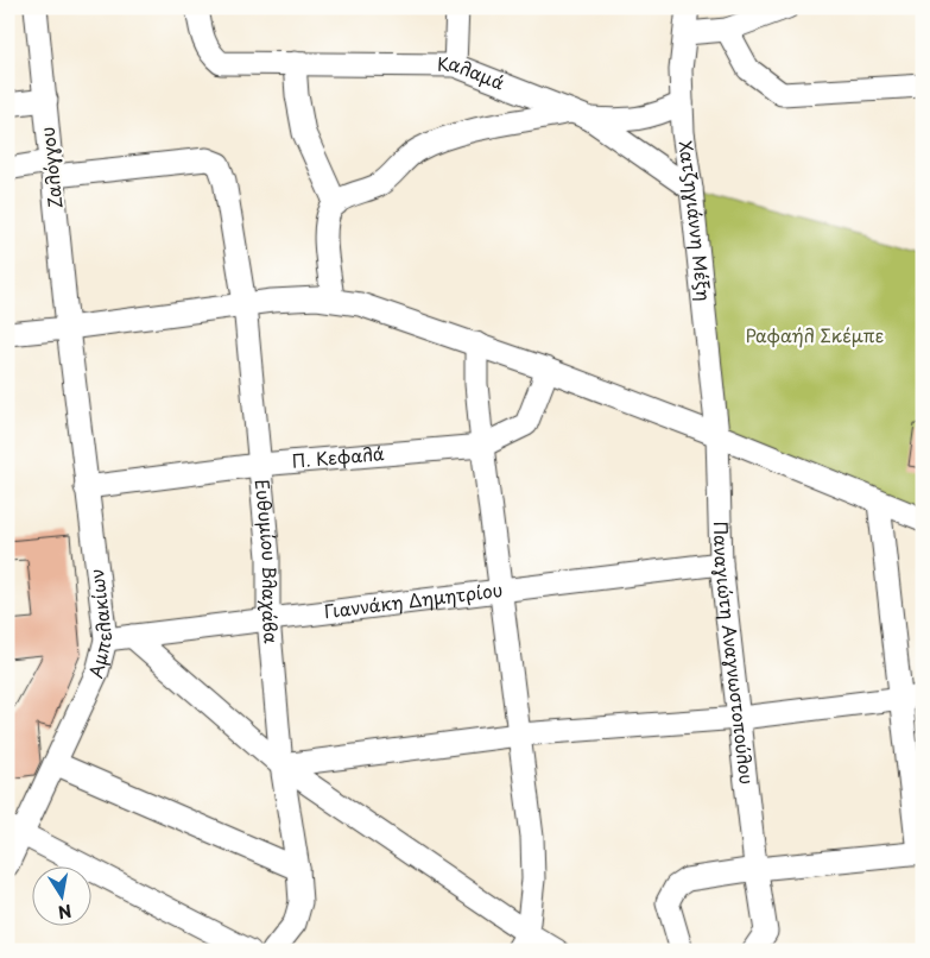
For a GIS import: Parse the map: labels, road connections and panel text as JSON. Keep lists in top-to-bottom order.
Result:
{
  "streets": {
    "street": [
      "Καλαμά",
      "Ζαλόγγου",
      "Χατζηγιάννη Μέξη",
      "Π. Κεφαλά",
      "Ευθυμίου Βλαχάβα",
      "Γιαννάκη Δημητρίου",
      "Αμπελακίων",
      "Παναγιώτη Αναγνωστοπούλου"
    ]
  },
  "crossings": [
    ["Καλαμά", "Χατζηγιάννη Μέξη"],
    ["Ζαλόγγου", "Ευθυμίου Βλαχάβα"],
    ["Ζαλόγγου", "Αμπελακίων"],
    ["Χατζηγιάννη Μέξη", "Παναγιώτη Αναγνωστοπούλου"],
    ["Π. Κεφαλά", "Ευθυμίου Βλαχάβα"],
    ["Π. Κεφαλά", "Αμπελακίων"],
    ["Ευθυμίου Βλαχάβα", "Γιαννάκη Δημητρίου"],
    ["Γιαννάκη Δημητρίου", "Αμπελακίων"],
    ["Γιαννάκη Δημητρίου", "Παναγιώτη Αναγνωστοπούλου"]
  ],
  "parks": ["Ραφαήλ Σκέμπε"],
  "north": "bottom"
}
